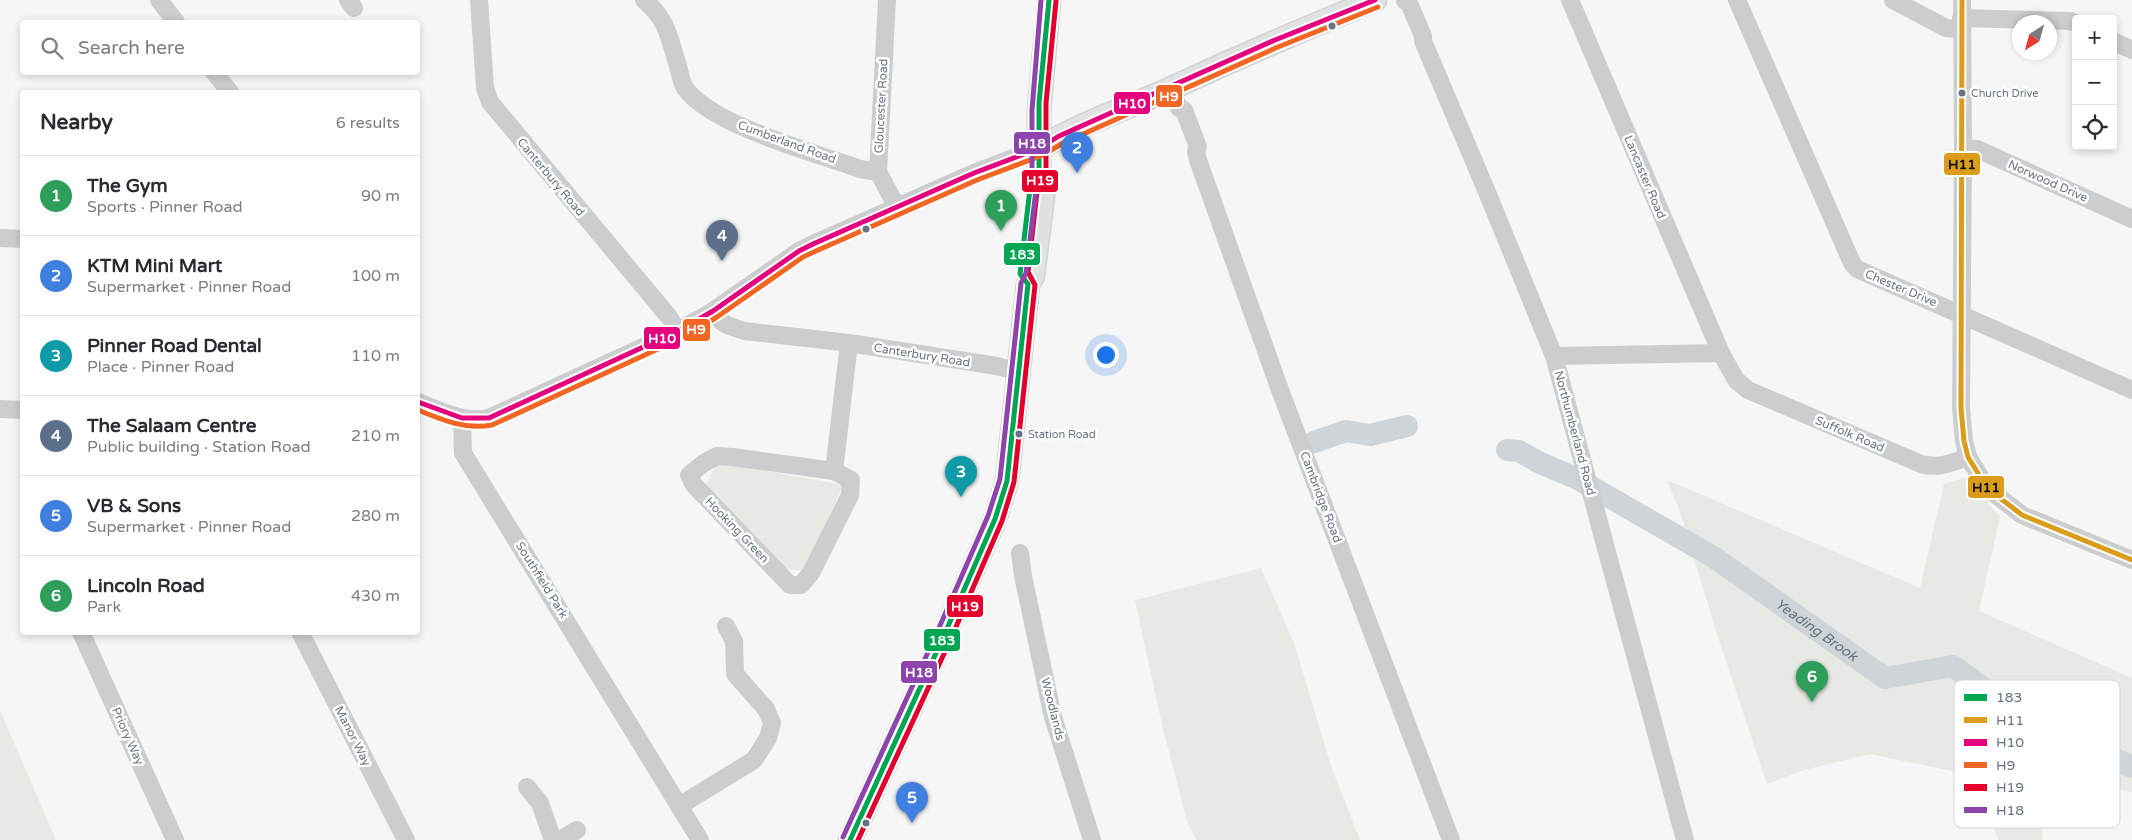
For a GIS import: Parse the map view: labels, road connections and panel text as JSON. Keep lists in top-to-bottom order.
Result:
{
  "streets": {
    "street": [
      "Gloucester Road",
      "Cumberland Road",
      "Canterbury Road",
      "Lancaster Road",
      "Norwood Drive",
      "Chester Drive",
      "Northumberland Road",
      "Suffolk Road",
      "Cambridge Road",
      "Hooking Green",
      "Southfield Park",
      "Woodlands",
      "Priory Way",
      "Manor Way"
    ]
  },
  "crossings": [
    ["Gloucester Road", "Cumberland Road"],
    ["Lancaster Road", "Suffolk Road"]
  ],
  "water": ["Yeading Brook"],
  "places": ["Church Drive", "Station Road"],
  "lines": [
    "transit line 183",
    "transit line H11",
    "transit line H10",
    "transit line H18",
    "transit line H19",
    "transit line H9"
  ],
  "legend": [
    "183",
    "H11",
    "H10",
    "H9",
    "H19",
    "H18"
  ],
  "north": "bottom left",
  "page": {
    "map_buttons": ["+", "−"],
    "search": "Search here",
    "heading": ["Nearby", "6 results"],
    "pins": [
      "2",
      "1",
      "4",
      "3",
      "6",
      "5"
    ],
    "list": [
      {
        "mark": "1",
        "name": "The Gym",
        "note": "Sports · Pinner Road",
        "value": "90 m"
      },
      {
        "mark": "2",
        "name": "KTM Mini Mart",
        "note": "Supermarket · Pinner Road",
        "value": "100 m"
      },
      {
        "mark": "3",
        "name": "Pinner Road Dental",
        "note": "Place · Pinner Road",
        "value": "110 m"
      },
      {
        "mark": "4",
        "name": "The Salaam Centre",
        "note": "Public building · Station Road",
        "value": "210 m"
      },
      {
        "mark": "5",
        "name": "VB & Sons",
        "note": "Supermarket · Pinner Road",
        "value": "280 m"
      },
      {
        "mark": "6",
        "name": "Lincoln Road",
        "note": "Park",
        "value": "430 m"
      }
    ]
  }
}
